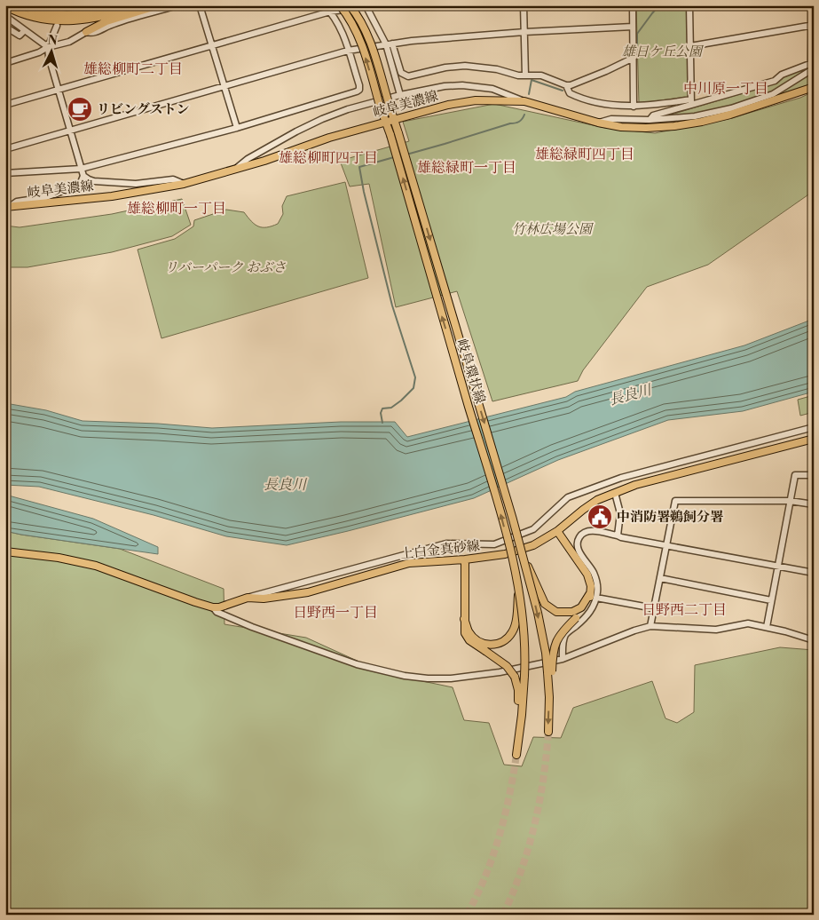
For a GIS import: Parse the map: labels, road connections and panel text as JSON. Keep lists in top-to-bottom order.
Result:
{
  "streets": {
    "main road": ["岐阜美濃線", "岐阜環状線", "上白金真砂線"]
  },
  "crossings": [
    ["岐阜美濃線", "岐阜環状線"]
  ],
  "districts": [
    "雄総柳町二丁目",
    "中川原一丁目",
    "雄総緑町四丁目",
    "雄総柳町四丁目",
    "雄総緑町一丁目",
    "雄総柳町一丁目",
    "日野西二丁目",
    "日野西一丁目"
  ],
  "water": ["長良川"],
  "parks": ["雄日ケ丘公園", "竹林広場公園", "リバーパーク おぶさ"],
  "places": {
    "cafe": ["リビングストン"],
    "public building": ["中消防署鵜飼分署"]
  },
  "north": "top"
}
